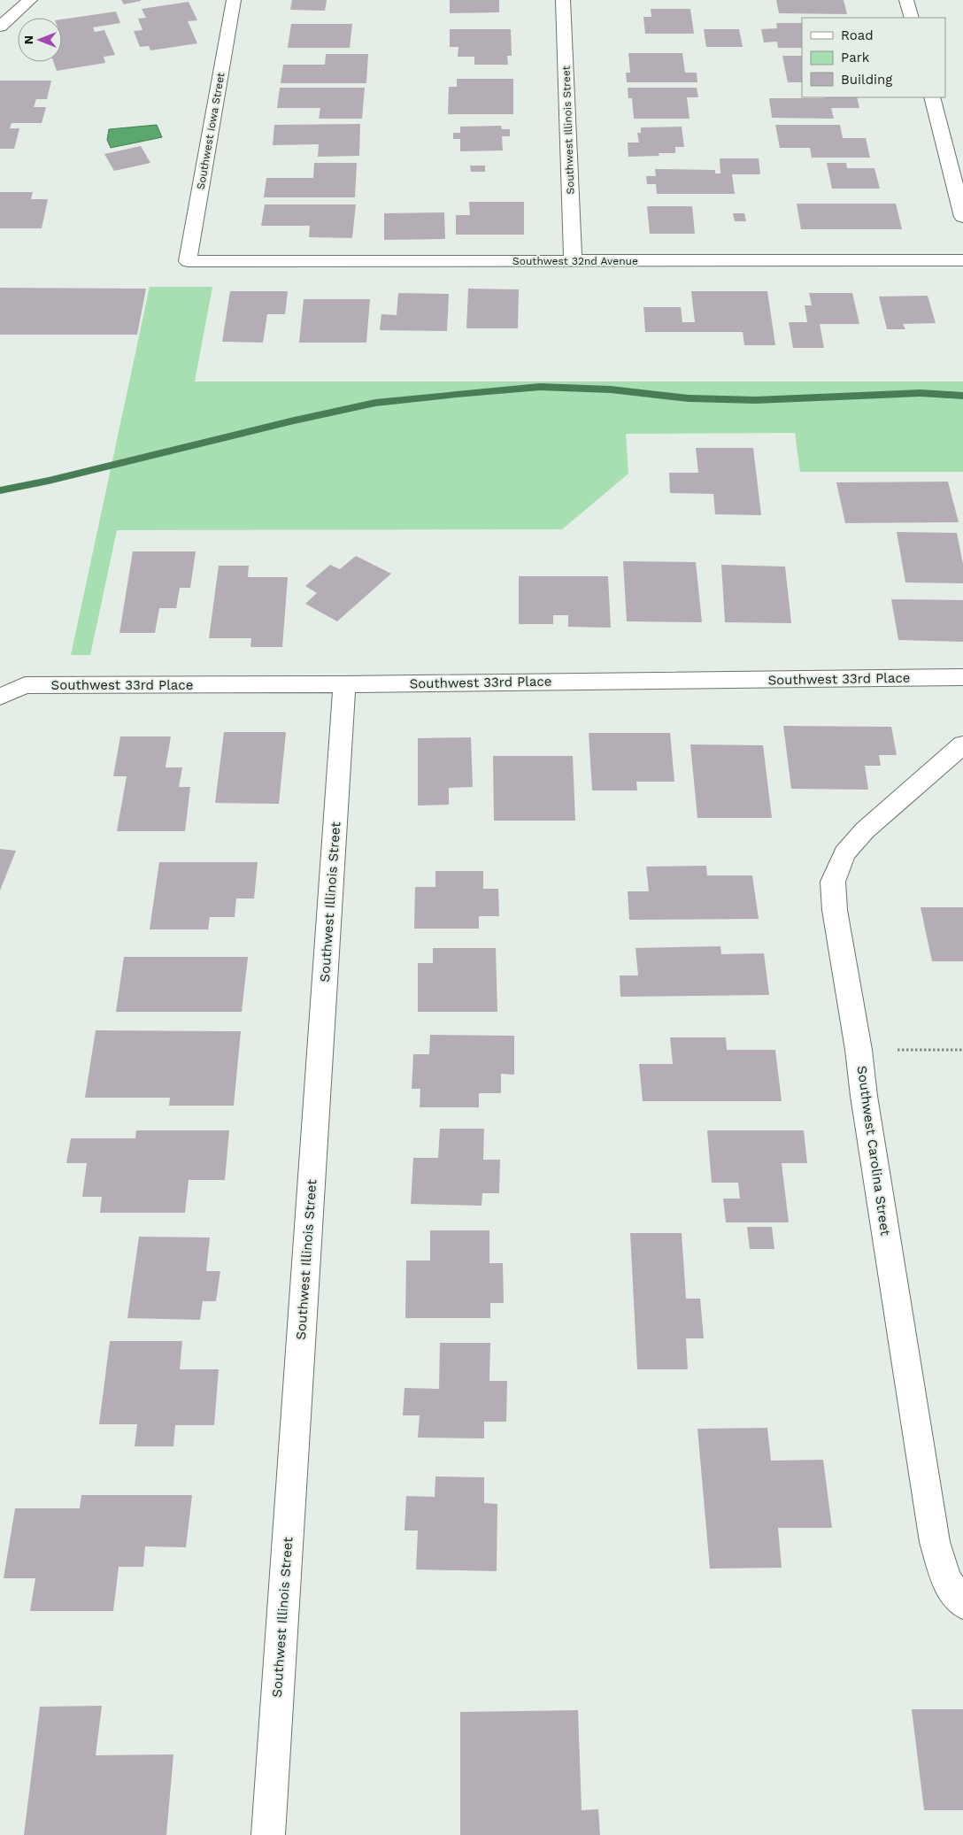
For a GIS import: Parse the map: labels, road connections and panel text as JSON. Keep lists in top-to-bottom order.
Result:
{
  "streets": {
    "street": [
      "Southwest Illinois Street",
      "Southwest Iowa Street",
      "Southwest 32nd Avenue",
      "Southwest 33rd Place",
      "Southwest Carolina Street"
    ]
  },
  "crossings": [
    ["Southwest Illinois Street", "Southwest 32nd Avenue"],
    ["Southwest Illinois Street", "Southwest 33rd Place"],
    ["Southwest Iowa Street", "Southwest 32nd Avenue"]
  ],
  "legend": ["Road", "Park", "Building"],
  "north": "left"
}
